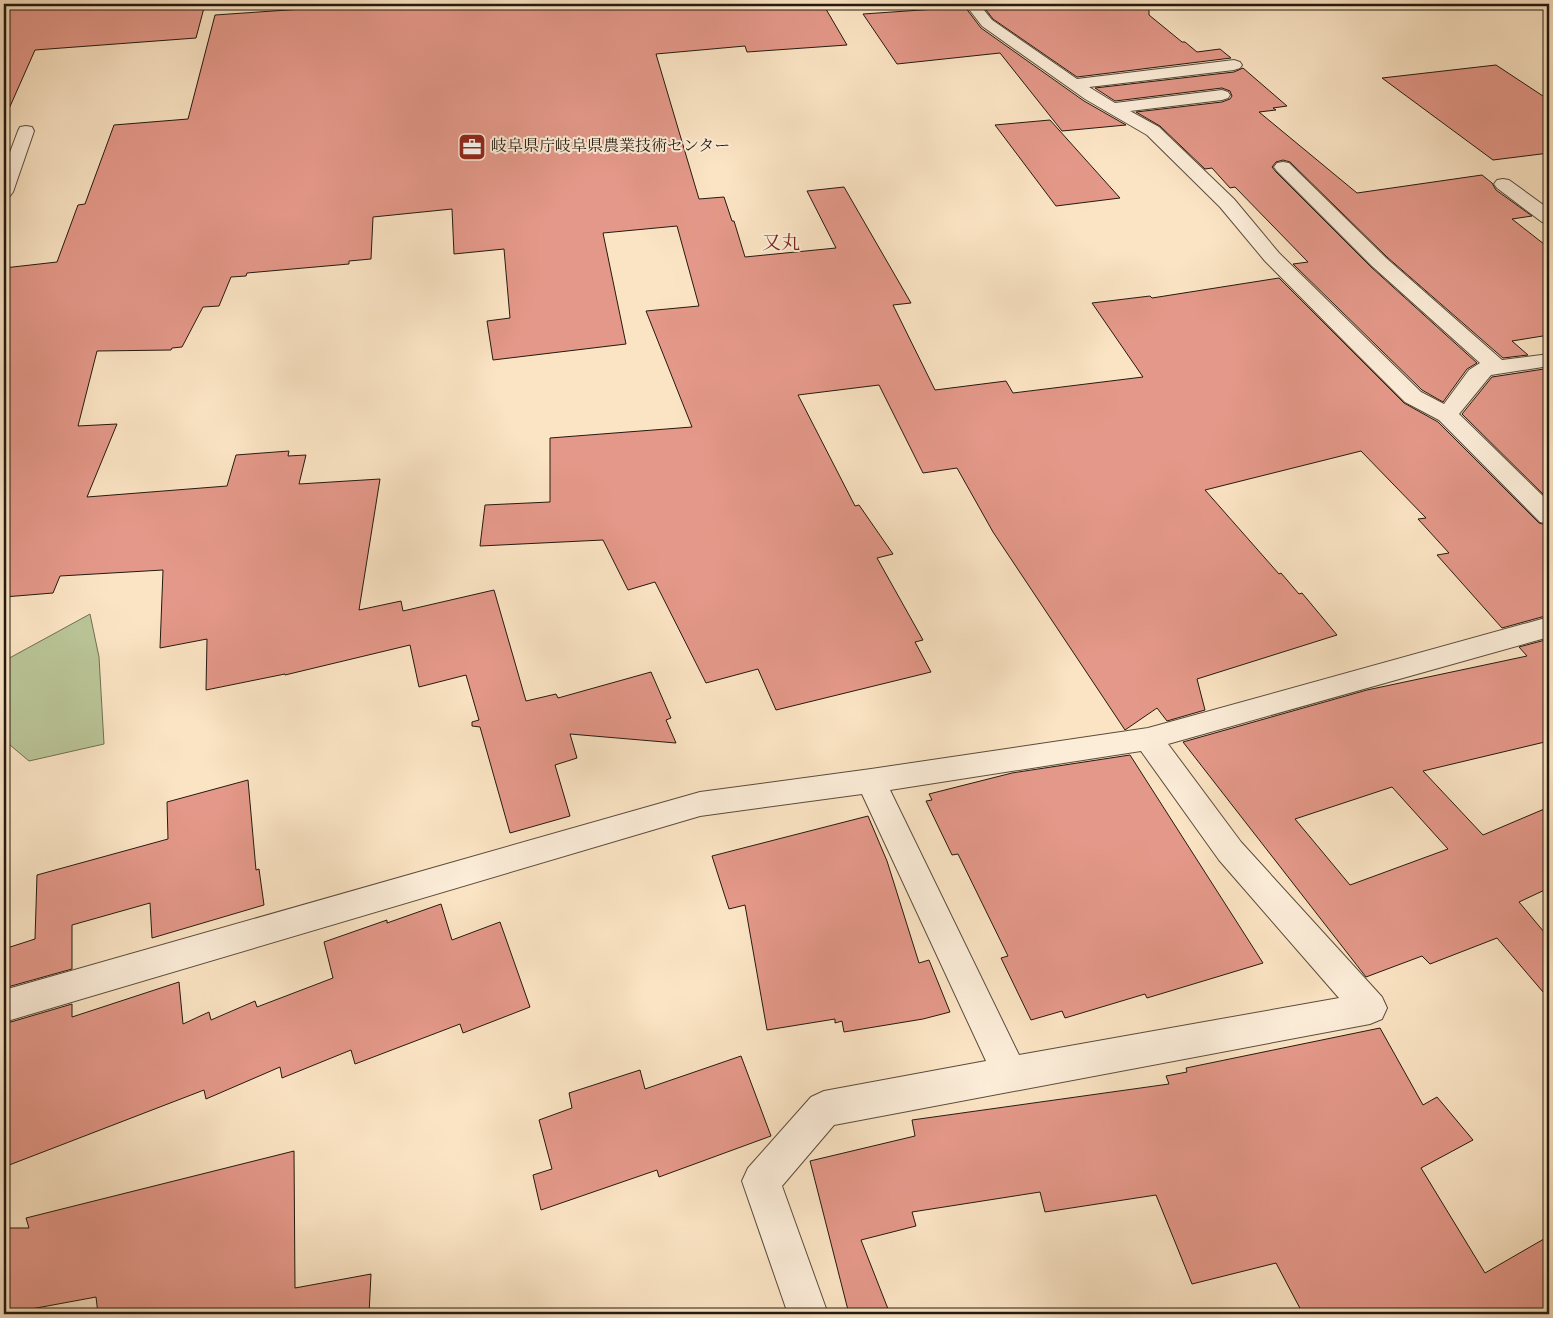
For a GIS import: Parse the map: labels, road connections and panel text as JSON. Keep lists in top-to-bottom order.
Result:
{
  "districts": ["又丸"],
  "places": {
    "office": ["岐阜県庁岐阜県農業技術センター"]
  }
}
